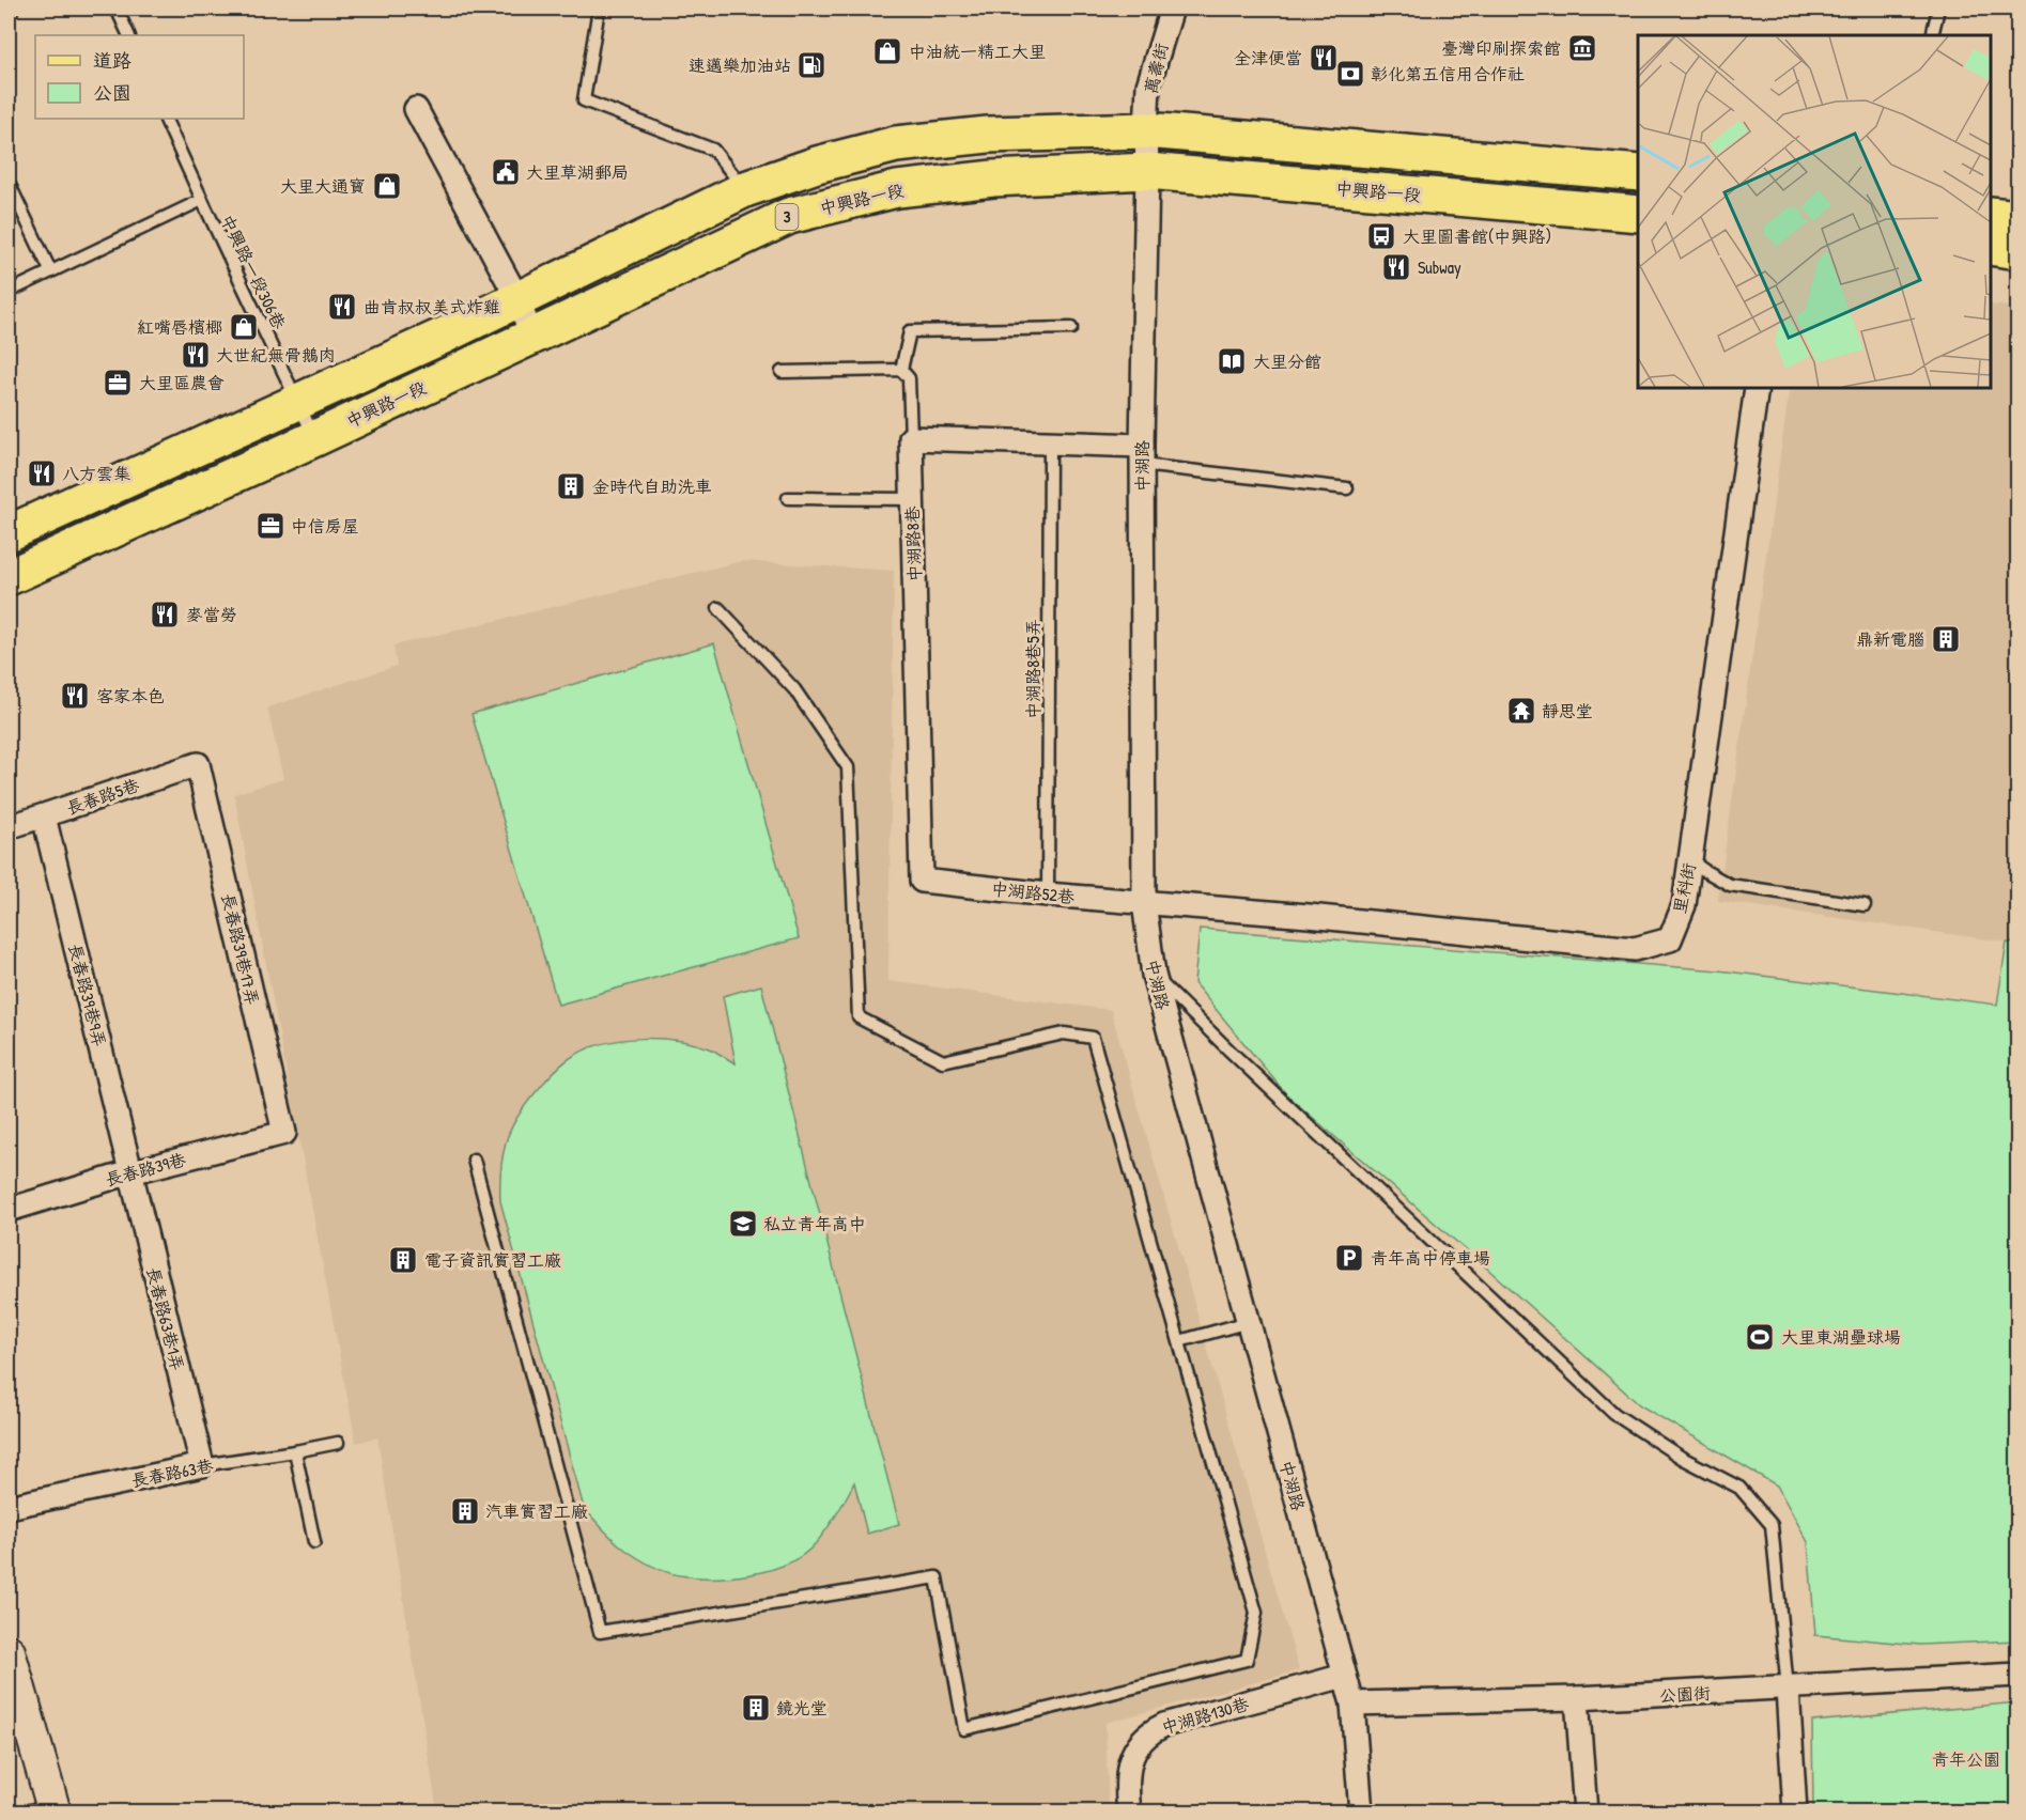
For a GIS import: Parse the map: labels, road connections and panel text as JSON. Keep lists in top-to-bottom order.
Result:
{
  "streets": {
    "main road": ["中興路一段", "3"],
    "street": [
      "萬壽街",
      "中湖路",
      "中湖路8巷",
      "長春路5巷",
      "里科街",
      "中湖路52巷",
      "長春路39巷17弄",
      "長春路39巷9弄",
      "長春路39巷",
      "長春路63巷1弄",
      "長春路63巷",
      "公園街",
      "中湖路130巷"
    ],
    "lane": ["中興路一段306巷", "中湖路8巷5弄"]
  },
  "crossings": [
    ["萬壽街", "3"],
    ["萬壽街", "中湖路"],
    ["中興路一段", "中興路一段306巷"],
    ["中興路一段", "中湖路"],
    ["3", "中興路一段306巷"],
    ["3", "中湖路"],
    ["中湖路", "里科街"],
    ["中湖路", "中湖路52巷"],
    ["中湖路", "公園街"],
    ["中湖路", "中湖路130巷"],
    ["中湖路8巷", "中湖路52巷"],
    ["中湖路8巷5弄", "中湖路52巷"],
    ["長春路5巷", "長春路39巷17弄"],
    ["長春路5巷", "長春路39巷9弄"],
    ["里科街", "中湖路52巷"],
    ["長春路39巷17弄", "長春路39巷"],
    ["長春路39巷9弄", "長春路39巷"],
    ["長春路39巷9弄", "長春路63巷1弄"],
    ["長春路39巷", "長春路63巷1弄"],
    ["長春路63巷1弄", "長春路63巷"]
  ],
  "parks": ["青年公園"],
  "places": {
    "museum": ["臺灣印刷探索館"],
    "shop": ["中油統一精工大里", "大里大通寶", "紅嘴唇檳榔"],
    "restaurant": [
      "全津便當",
      "Subway",
      "曲肯叔叔美式炸雞",
      "大世紀無骨鵝肉",
      "八方雲集",
      "麥當勞",
      "客家本色"
    ],
    "fuel station": ["速邁樂加油站"],
    "bank": ["彰化第五信用合作社"],
    "public building": ["大里草湖郵局"],
    "bus stop": ["大里圖書館(中興路)"],
    "library": ["大里分館"],
    "office": ["大里區農會", "中信房屋"],
    "building": [
      "金時代自助洗車",
      "鼎新電腦",
      "電子資訊實習工廠",
      "汽車實習工廠",
      "鏡光堂"
    ],
    "temple": ["靜思堂"],
    "school or university": ["私立青年高中"],
    "parking": ["青年高中停車場"],
    "sports": ["大里東湖壘球場"]
  },
  "legend": ["道路", "公園"]
}
